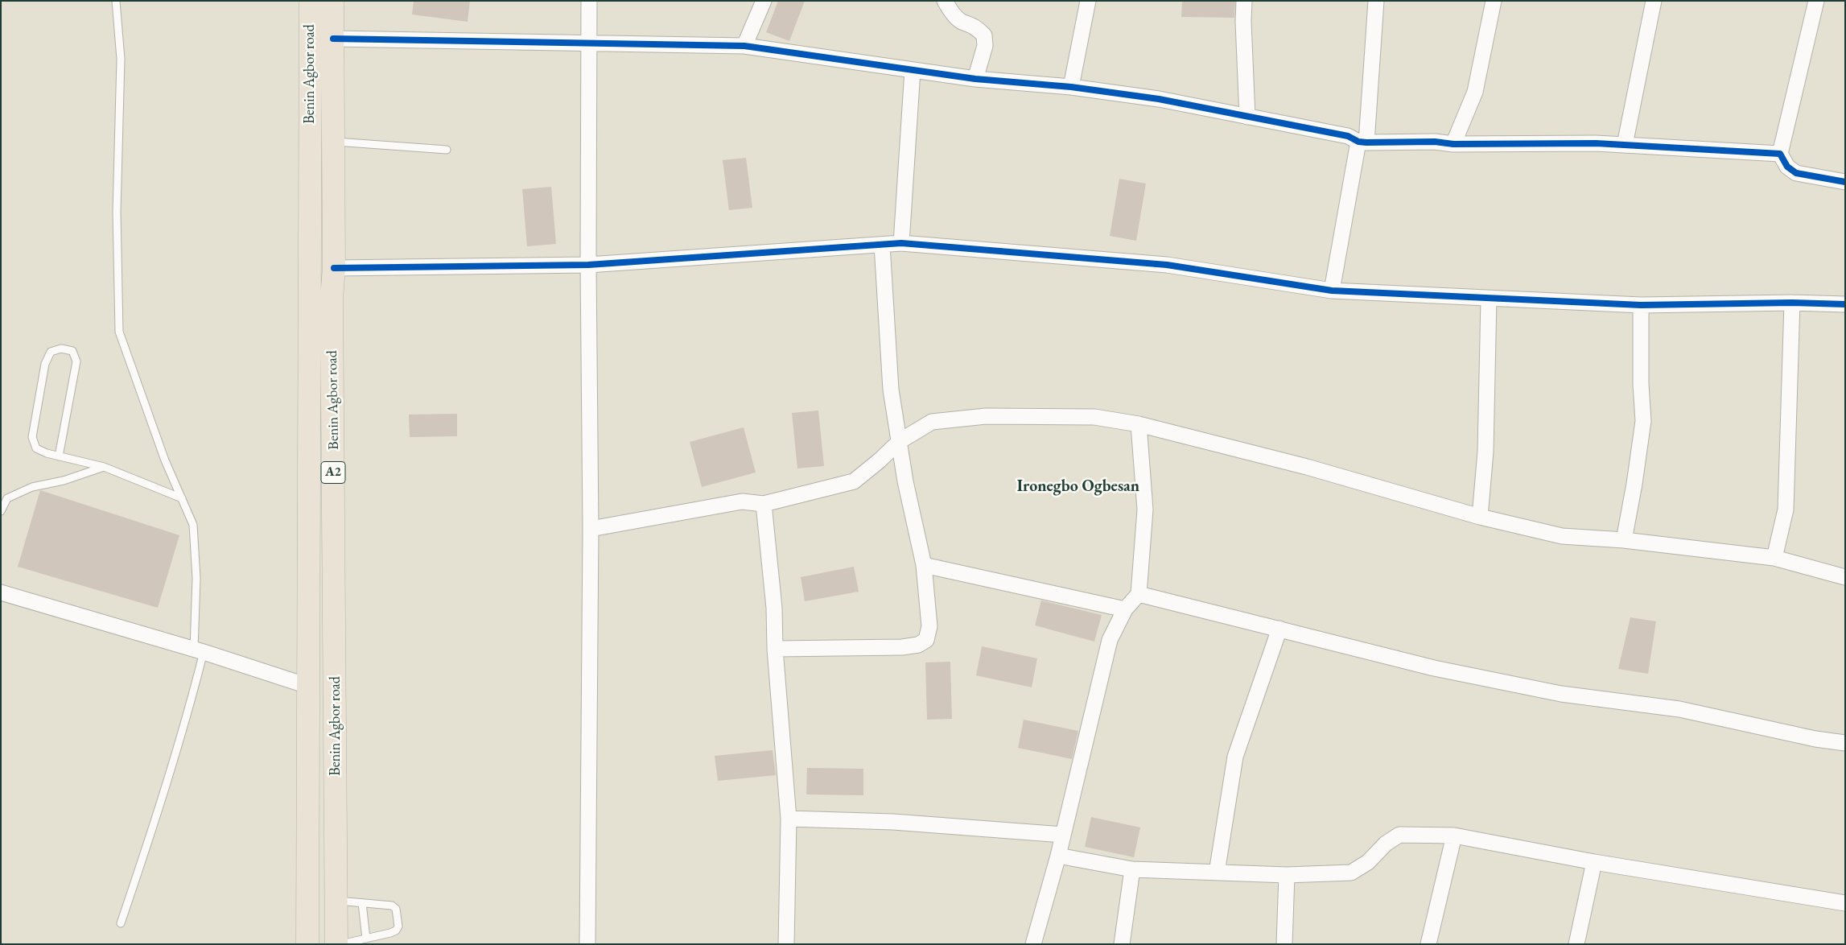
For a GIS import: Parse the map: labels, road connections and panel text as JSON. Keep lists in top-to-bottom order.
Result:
{
  "streets": {
    "highway": ["Benin Agbor road", "A2"]
  },
  "districts": ["Ironegbo Ogbesan"]
}
